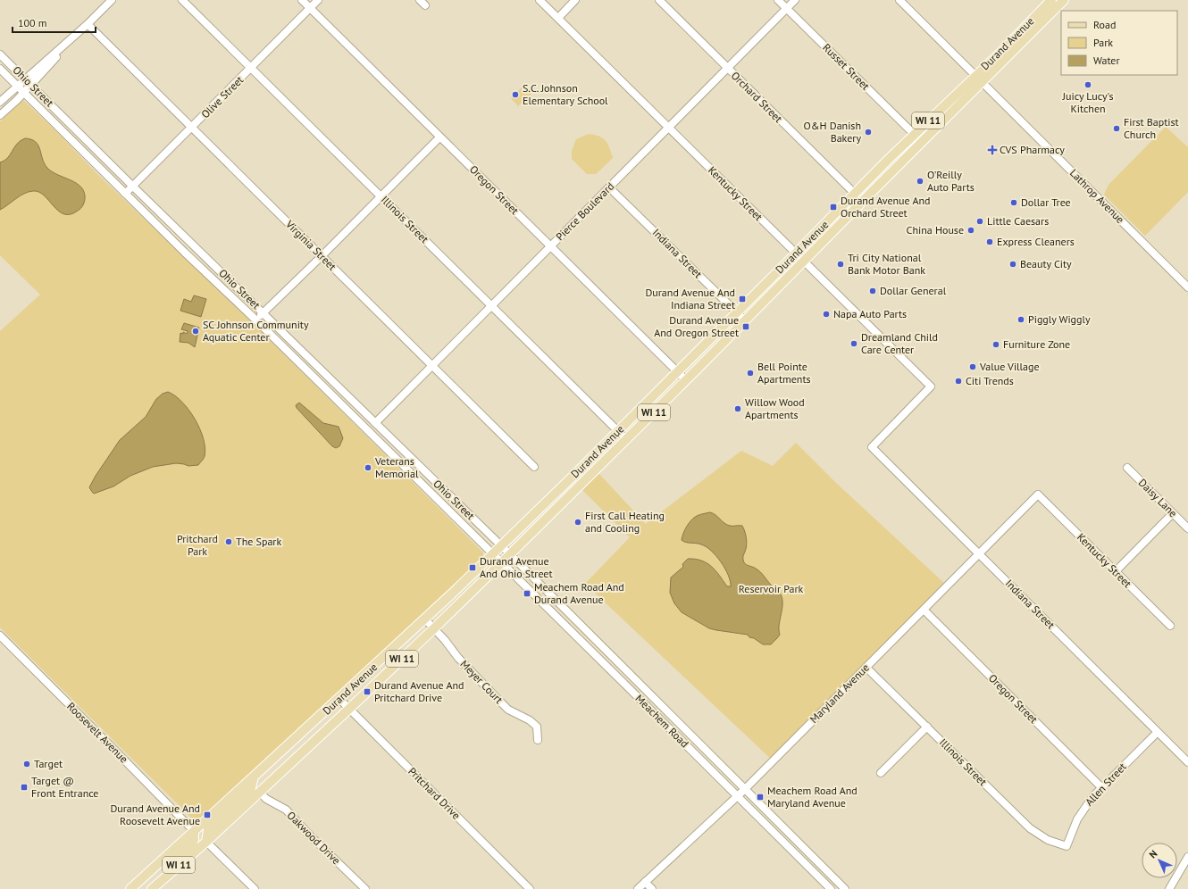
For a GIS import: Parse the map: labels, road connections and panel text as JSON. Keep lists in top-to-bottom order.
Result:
{
  "streets": {
    "main road": ["Durand Avenue", "WI 11"],
    "street": [
      "Russet Street",
      "Ohio Street",
      "Olive Street",
      "Orchard Street",
      "Oregon Street",
      "Kentucky Street",
      "Lathrop Avenue",
      "Pierce Boulevard",
      "Illinois Street",
      "Virginia Street",
      "Indiana Street",
      "Daisy Lane",
      "Meyer Court",
      "Maryland Avenue",
      "Meachem Road",
      "Roosevelt Avenue",
      "Allen Street",
      "Pritchard Drive",
      "Oakwood Drive"
    ]
  },
  "crossings": [
    ["Durand Avenue", "Russet Street"],
    ["Durand Avenue", "Ohio Street"],
    ["Durand Avenue", "Orchard Street"],
    ["Durand Avenue", "Oregon Street"],
    ["Durand Avenue", "Kentucky Street"],
    ["Durand Avenue", "Lathrop Avenue"],
    ["Durand Avenue", "Illinois Street"],
    ["Durand Avenue", "Indiana Street"],
    ["Durand Avenue", "Meyer Court"],
    ["Durand Avenue", "Meachem Road"],
    ["Durand Avenue", "Roosevelt Avenue"],
    ["Durand Avenue", "Pritchard Drive"],
    ["Durand Avenue", "Oakwood Drive"],
    ["Russet Street", "Pierce Boulevard"],
    ["Ohio Street", "Olive Street"],
    ["Ohio Street", "Pierce Boulevard"],
    ["Ohio Street", "Meachem Road"],
    ["Olive Street", "Oregon Street"],
    ["Olive Street", "Illinois Street"],
    ["Olive Street", "Virginia Street"],
    ["Orchard Street", "Pierce Boulevard"],
    ["Oregon Street", "Pierce Boulevard"],
    ["Oregon Street", "Maryland Avenue"],
    ["Oregon Street", "Allen Street"],
    ["Kentucky Street", "Pierce Boulevard"],
    ["Kentucky Street", "Indiana Street"],
    ["Kentucky Street", "Maryland Avenue"],
    ["Pierce Boulevard", "Illinois Street"],
    ["Pierce Boulevard", "Virginia Street"],
    ["Pierce Boulevard", "Indiana Street"],
    ["Illinois Street", "Maryland Avenue"],
    ["Illinois Street", "Allen Street"],
    ["Indiana Street", "Maryland Avenue"],
    ["Indiana Street", "Allen Street"],
    ["Maryland Avenue", "Meachem Road"]
  ],
  "parks": ["Pritchard Park", "Reservoir Park"],
  "places": {
    "other": [
      "Juicy Lucy's Kitchen",
      "S.C. Johnson Elementary School",
      "First Baptist Church",
      "O&H Danish Bakery",
      "O'Reilly Auto Parts",
      "Dollar Tree",
      "Little Caesars",
      "China House",
      "Express Cleaners",
      "Tri City National Bank Motor Bank",
      "Beauty City",
      "Dollar General",
      "Napa Auto Parts",
      "Piggly Wiggly",
      "SC Johnson Community Aquatic Center",
      "Dreamland Child Care Center",
      "Furniture Zone",
      "Value Village",
      "Bell Pointe Apartments",
      "Citi Trends",
      "Willow Wood Apartments",
      "Veterans Memorial",
      "First Call Heating and Cooling",
      "The Spark",
      "Target"
    ],
    "health": ["CVS Pharmacy"],
    "transit": [
      "Durand Avenue And Orchard Street",
      "Durand Avenue And Indiana Street",
      "Durand Avenue And Oregon Street",
      "Durand Avenue And Ohio Street",
      "Meachem Road And Durand Avenue",
      "Durand Avenue And Pritchard Drive",
      "Target @ Front Entrance",
      "Meachem Road And Maryland Avenue",
      "Durand Avenue And Roosevelt Avenue"
    ]
  },
  "legend": ["Road", "Park", "Water"],
  "scale_bar": "100 m",
  "north": "top left"
}
